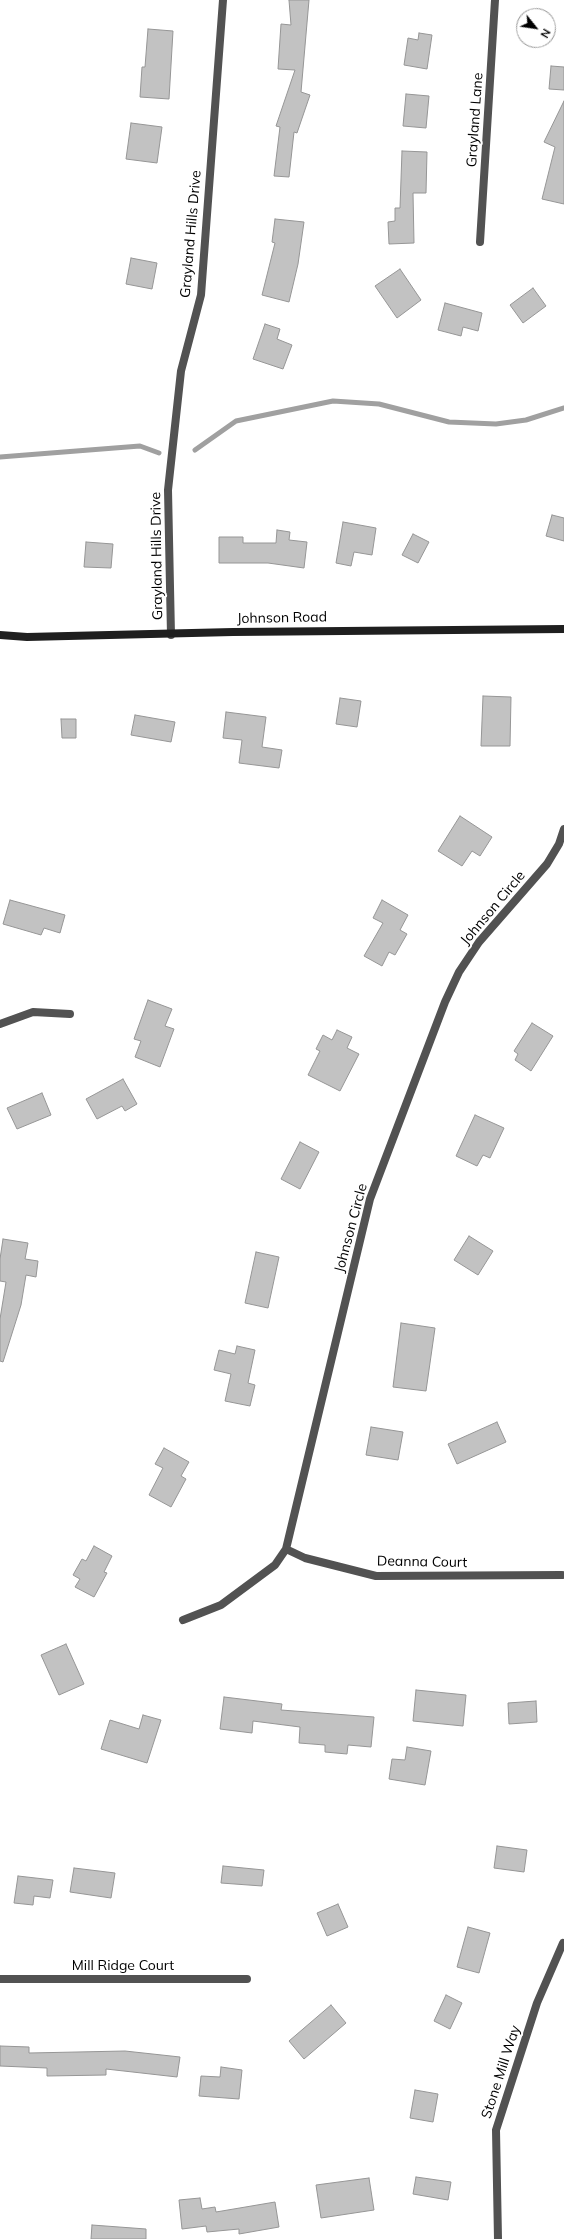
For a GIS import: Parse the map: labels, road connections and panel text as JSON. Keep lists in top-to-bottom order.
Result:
{
  "streets": {
    "street": [
      "Grayland Lane",
      "Grayland Hills Drive",
      "Johnson Road",
      "Johnson Circle",
      "Deanna Court",
      "Mill Ridge Court",
      "Stone Mill Way"
    ]
  },
  "crossings": [
    ["Grayland Hills Drive", "Johnson Road"],
    ["Johnson Circle", "Deanna Court"]
  ],
  "north": "bottom right"
}
